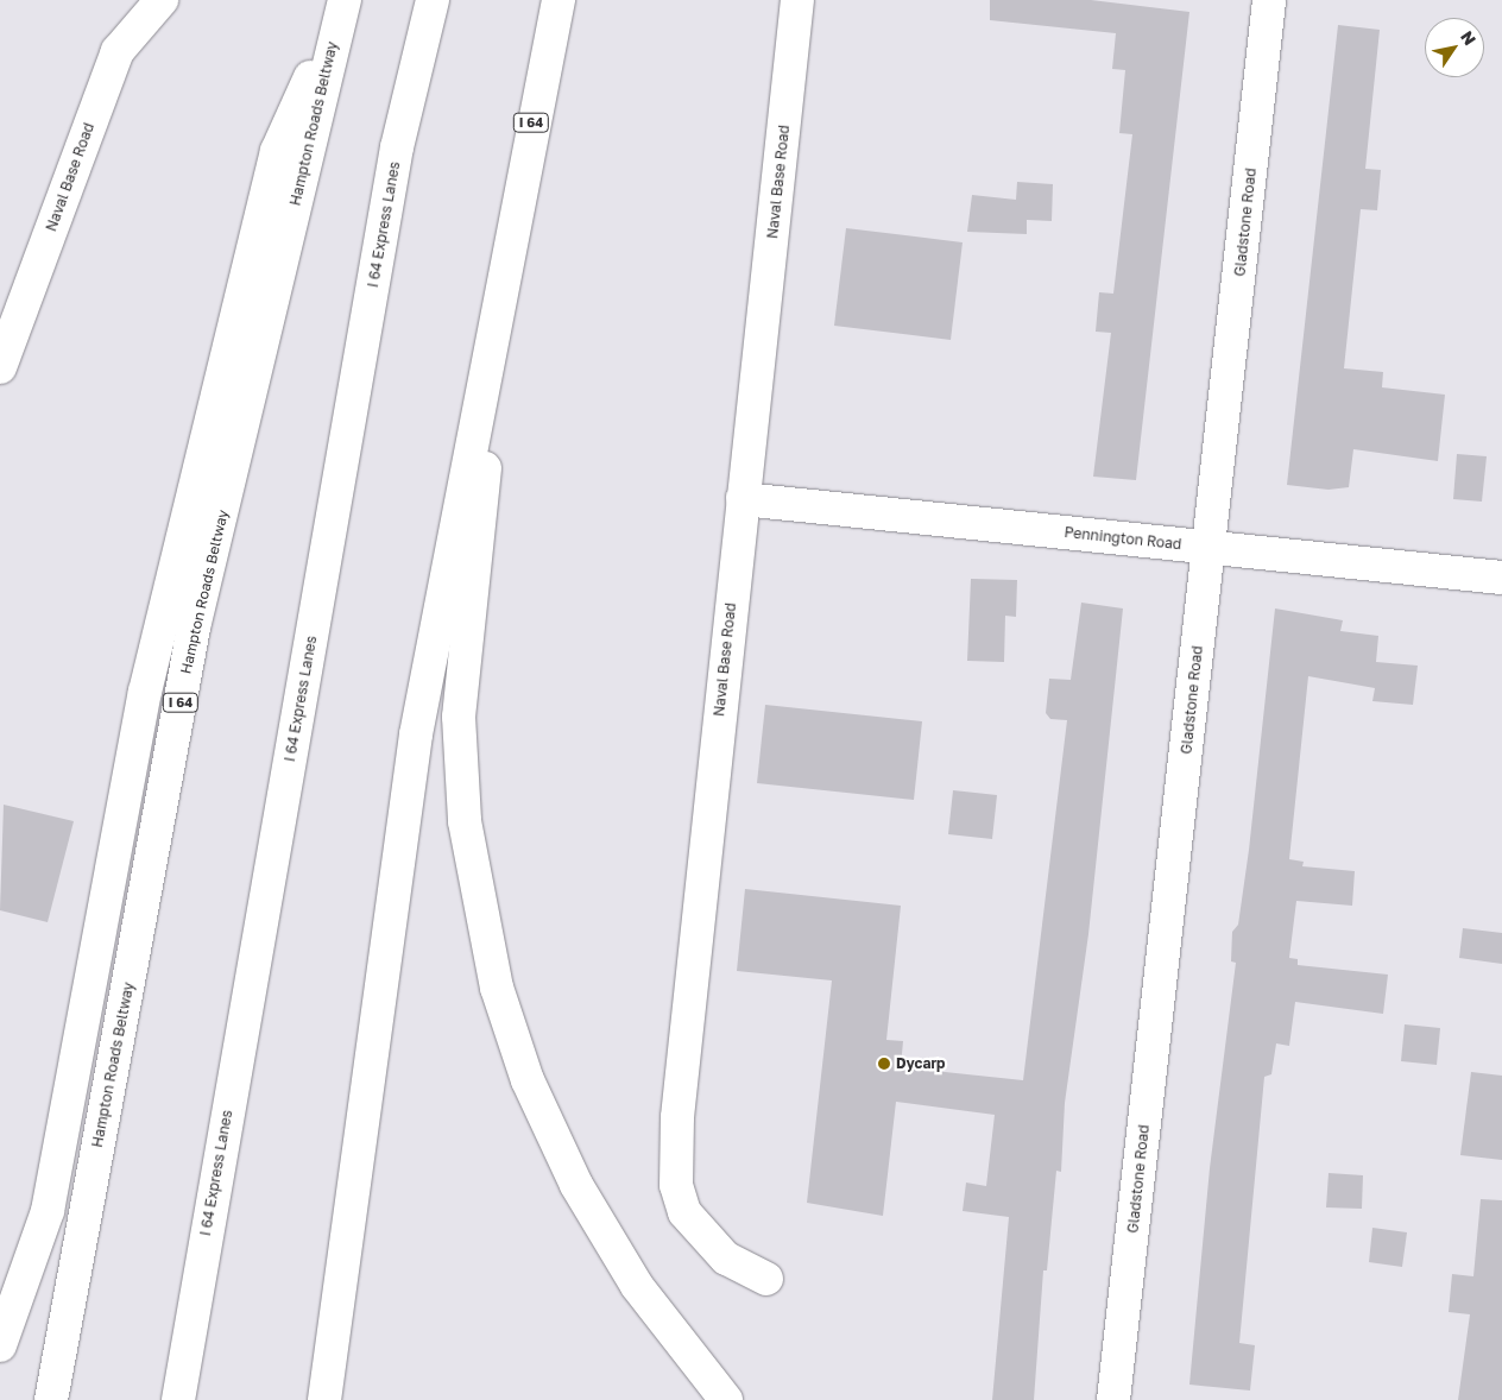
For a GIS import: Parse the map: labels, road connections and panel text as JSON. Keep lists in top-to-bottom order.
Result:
{
  "streets": {
    "main road": [
      "I 64",
      "Hampton Roads Beltway",
      "Naval Base Road",
      "Gladstone Road",
      "I 64 Express Lanes",
      "Pennington Road"
    ]
  },
  "crossings": [
    ["Naval Base Road", "Pennington Road"],
    ["Gladstone Road", "Pennington Road"]
  ],
  "places": ["Dycarp"],
  "north": "top right"
}
